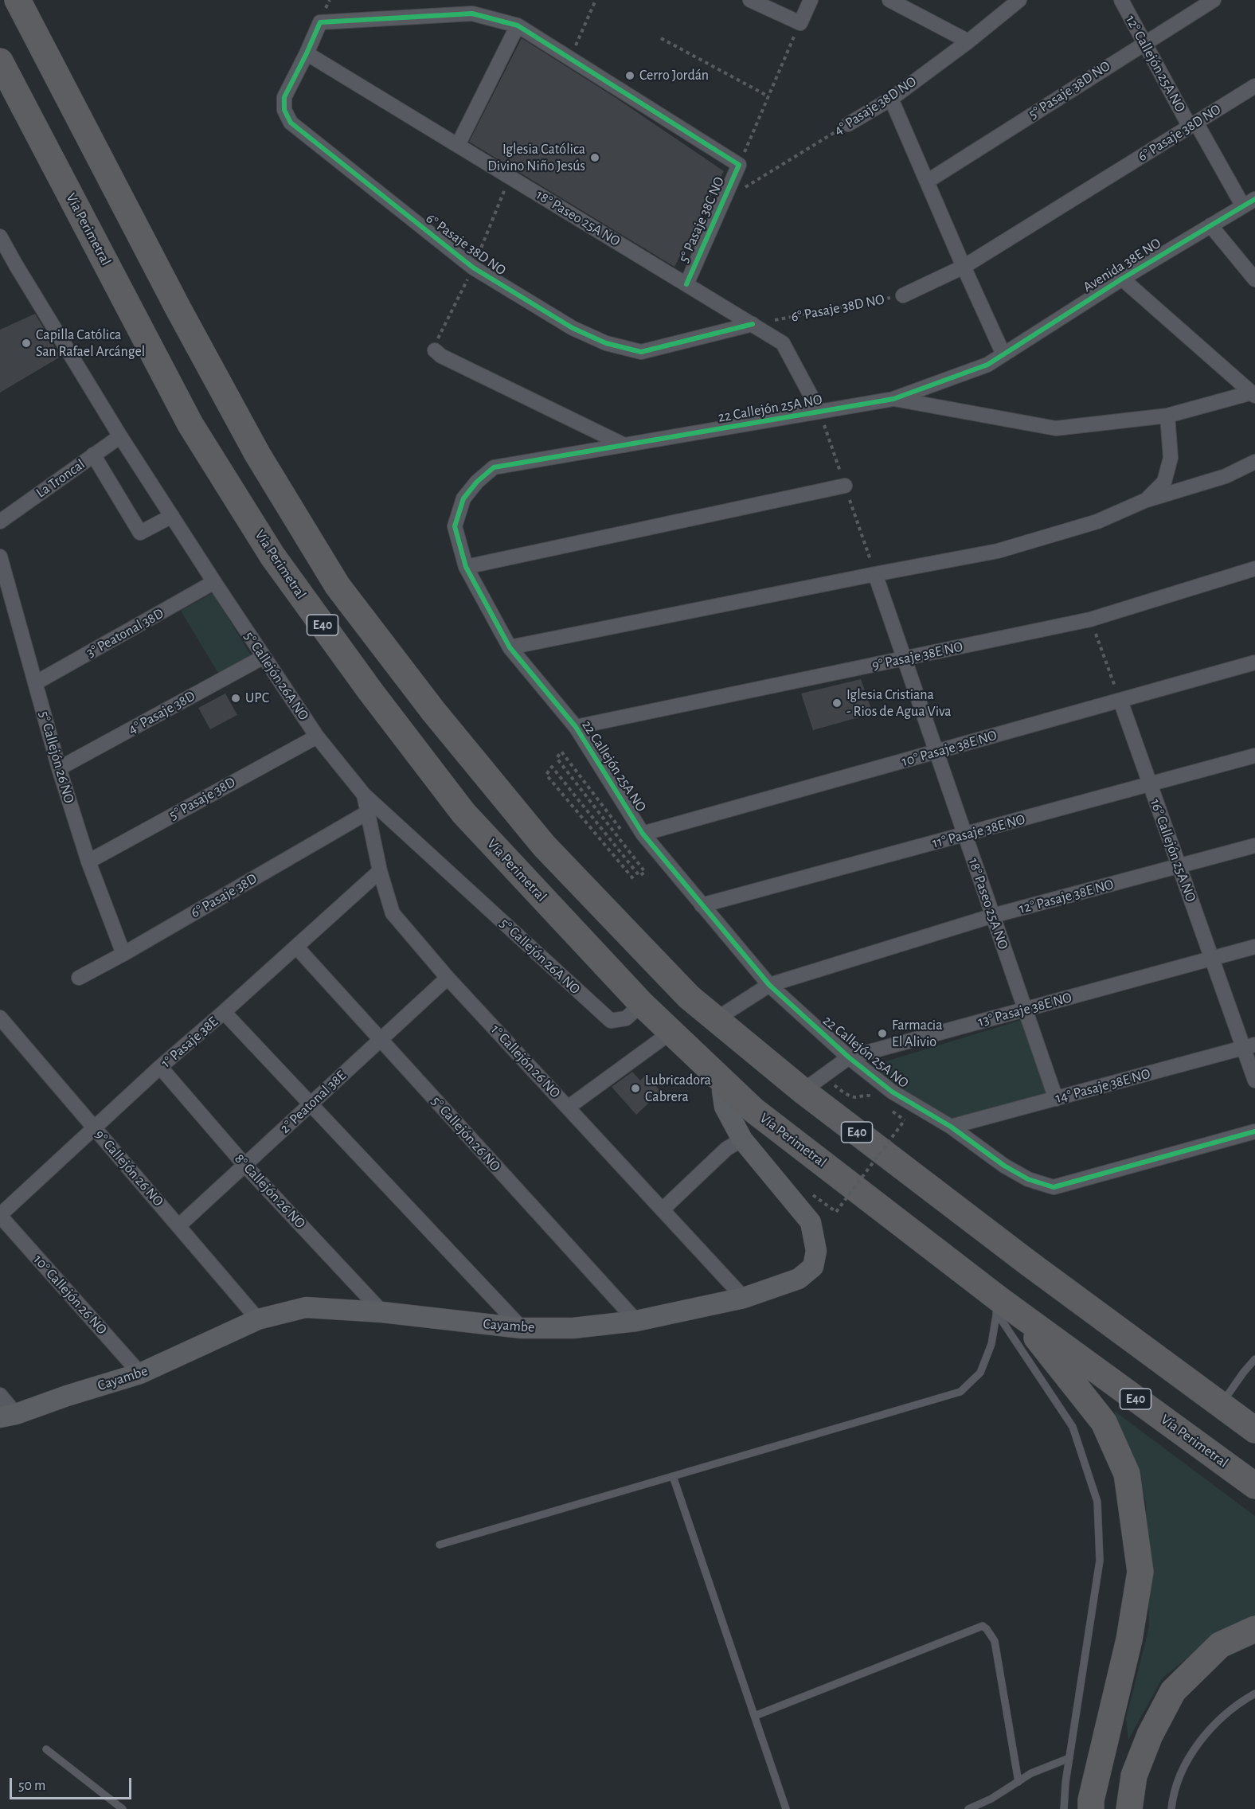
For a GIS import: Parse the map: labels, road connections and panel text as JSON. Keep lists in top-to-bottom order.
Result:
{
  "streets": {
    "highway": ["Vía Perimetral", "E40"],
    "street": [
      "12° Callejón 25A NO",
      "5° Pasaje 38D NO",
      "4° Pasaje 38D NO",
      "6° Pasaje 38D NO",
      "18° Paseo 25A NO",
      "5° Pasaje 38C NO",
      "Avenida 38E NO",
      "22 Callejón 25A NO",
      "La Troncal",
      "3° Peatonal 38D",
      "9° Pasaje 38E NO",
      "5° Callejón 26A NO",
      "4° Pasaje 38D",
      "10° Pasaje 38E NO",
      "5° Callejón 26 NO",
      "5° Pasaje 38D",
      "11° Pasaje 38E NO",
      "16° Callejón 25A NO",
      "6° Pasaje 38D",
      "12° Pasaje 38E NO",
      "13° Pasaje 38E NO",
      "1° Pasaje 38E",
      "1° Callejón 26 NO",
      "14° Pasaje 38E NO",
      "2° Peatonal 38E",
      "9° Callejón 26 NO",
      "8° Callejón 26 NO",
      "10° Callejón 26 NO",
      "Cayambe"
    ]
  },
  "crossings": [
    ["12° Callejón 25A NO", "5° Pasaje 38D NO"],
    ["12° Callejón 25A NO", "6° Pasaje 38D NO"],
    ["12° Callejón 25A NO", "Avenida 38E NO"],
    ["4° Pasaje 38D NO", "5° Pasaje 38C NO"],
    ["6° Pasaje 38D NO", "18° Paseo 25A NO"],
    ["18° Paseo 25A NO", "5° Pasaje 38C NO"],
    ["18° Paseo 25A NO", "22 Callejón 25A NO"],
    ["18° Paseo 25A NO", "9° Pasaje 38E NO"],
    ["18° Paseo 25A NO", "10° Pasaje 38E NO"],
    ["18° Paseo 25A NO", "11° Pasaje 38E NO"],
    ["18° Paseo 25A NO", "12° Pasaje 38E NO"],
    ["18° Paseo 25A NO", "13° Pasaje 38E NO"],
    ["18° Paseo 25A NO", "14° Pasaje 38E NO"],
    ["Vía Perimetral", "5° Callejón 26A NO"],
    ["Vía Perimetral", "Cayambe"],
    ["Avenida 38E NO", "22 Callejón 25A NO"],
    ["22 Callejón 25A NO", "9° Pasaje 38E NO"],
    ["22 Callejón 25A NO", "10° Pasaje 38E NO"],
    ["22 Callejón 25A NO", "11° Pasaje 38E NO"],
    ["22 Callejón 25A NO", "12° Pasaje 38E NO"],
    ["22 Callejón 25A NO", "13° Pasaje 38E NO"],
    ["22 Callejón 25A NO", "14° Pasaje 38E NO"],
    ["La Troncal", "5° Callejón 26A NO"],
    ["E40", "12° Pasaje 38E NO"],
    ["E40", "13° Pasaje 38E NO"],
    ["3° Peatonal 38D", "5° Callejón 26A NO"],
    ["3° Peatonal 38D", "5° Callejón 26 NO"],
    ["5° Callejón 26A NO", "4° Pasaje 38D"],
    ["5° Callejón 26A NO", "5° Pasaje 38D"],
    ["5° Callejón 26A NO", "1° Callejón 26 NO"],
    ["4° Pasaje 38D", "5° Callejón 26 NO"],
    ["10° Pasaje 38E NO", "16° Callejón 25A NO"],
    ["5° Callejón 26 NO", "5° Pasaje 38D"],
    ["5° Callejón 26 NO", "6° Pasaje 38D"],
    ["5° Callejón 26 NO", "1° Pasaje 38E"],
    ["5° Callejón 26 NO", "2° Peatonal 38E"],
    ["5° Callejón 26 NO", "Cayambe"],
    ["11° Pasaje 38E NO", "16° Callejón 25A NO"],
    ["16° Callejón 25A NO", "12° Pasaje 38E NO"],
    ["16° Callejón 25A NO", "13° Pasaje 38E NO"],
    ["16° Callejón 25A NO", "14° Pasaje 38E NO"],
    ["6° Pasaje 38D", "1° Callejón 26 NO"],
    ["1° Pasaje 38E", "1° Callejón 26 NO"],
    ["1° Pasaje 38E", "9° Callejón 26 NO"],
    ["1° Pasaje 38E", "8° Callejón 26 NO"],
    ["1° Pasaje 38E", "10° Callejón 26 NO"],
    ["1° Callejón 26 NO", "2° Peatonal 38E"],
    ["1° Callejón 26 NO", "Cayambe"],
    ["2° Peatonal 38E", "9° Callejón 26 NO"],
    ["2° Peatonal 38E", "8° Callejón 26 NO"],
    ["9° Callejón 26 NO", "Cayambe"],
    ["8° Callejón 26 NO", "Cayambe"],
    ["10° Callejón 26 NO", "Cayambe"]
  ],
  "places": [
    "Cerro Jordán",
    "Iglesia Católica Divino Niño Jesús",
    "Capilla Católica San Rafael Arcángel",
    "UPC",
    "Iglesia Cristiana - Rios de Agua Viva",
    "Farmacia El Alivio",
    "Lubricadora Cabrera"
  ],
  "scale_bar": "50 m"
}
